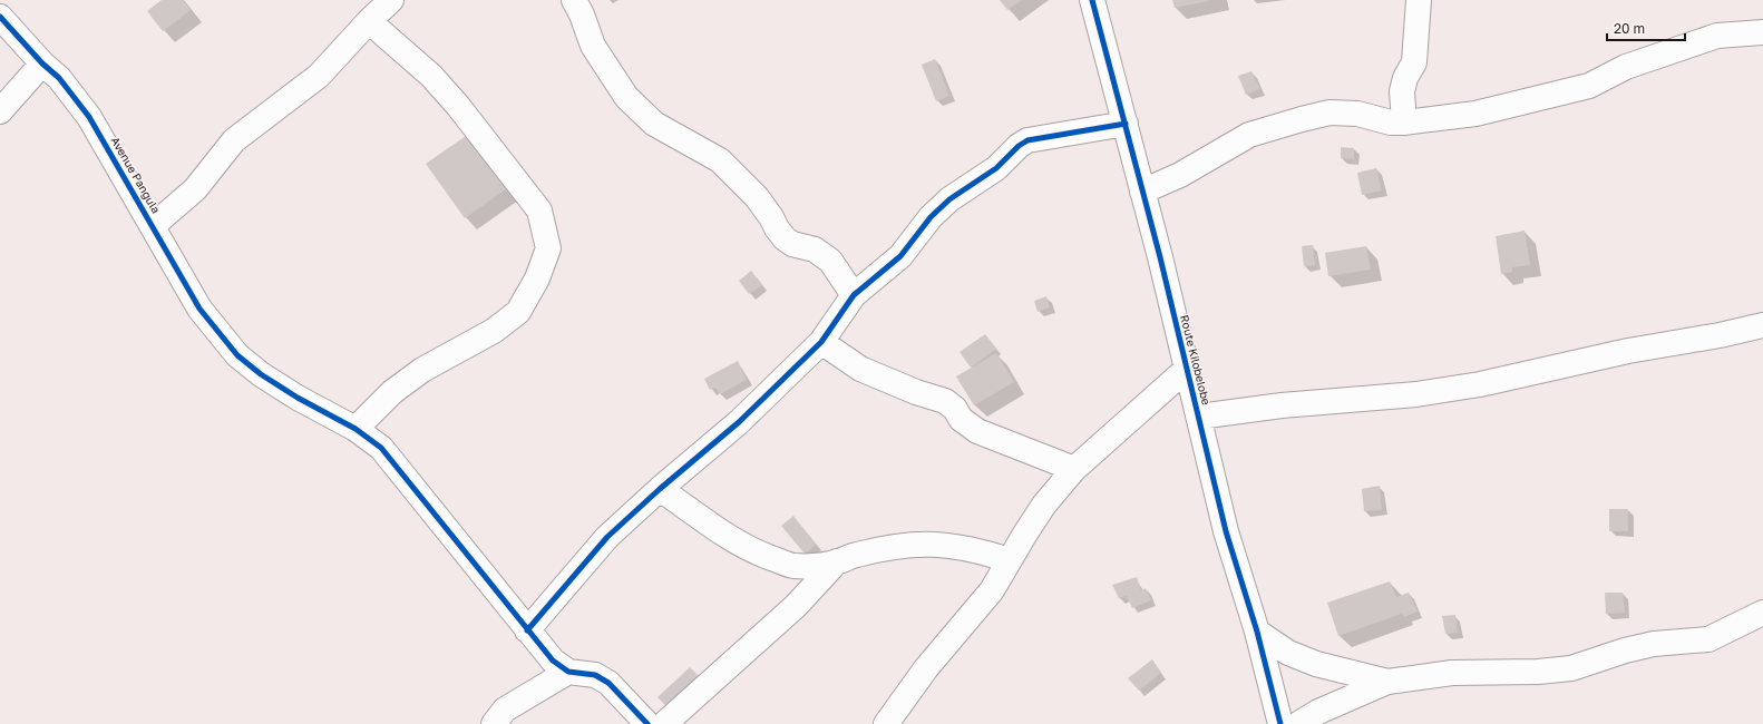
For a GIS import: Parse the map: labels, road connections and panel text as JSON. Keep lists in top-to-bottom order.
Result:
{
  "streets": {
    "street": ["Avenue Pangula", "Route Kilobelobe"]
  },
  "scale_bar": "20 m"
}
